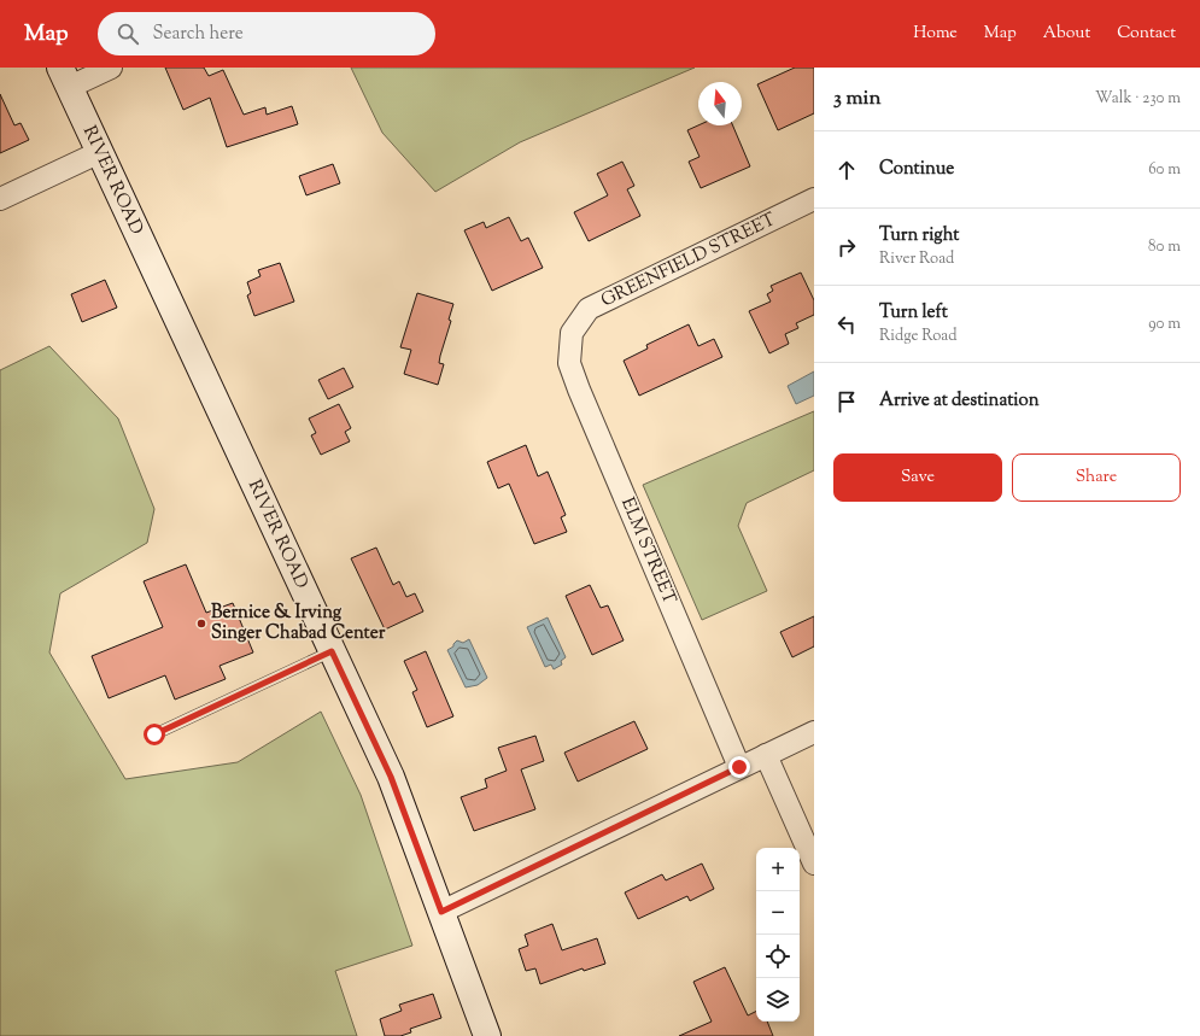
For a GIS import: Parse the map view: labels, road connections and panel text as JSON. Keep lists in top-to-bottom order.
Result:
{
  "streets": {
    "street": ["RIVER ROAD", "GREENFIELD STREET", "ELM STREET"]
  },
  "crossings": [
    ["GREENFIELD STREET", "ELM STREET"]
  ],
  "places": ["Bernice & Irving Singer Chabad Center"],
  "north": "top",
  "page": {
    "header": "Map",
    "search": "Search here",
    "nav": [
      "Home",
      "Map",
      "About",
      "Contact"
    ],
    "heading": ["3 min", "Walk · 230 m"],
    "list": [
      ["Continue", "60 m"],
      ["Turn right", "River Road", "80 m"],
      ["Turn left", "Ridge Road", "90 m"],
      "Arrive at destination"
    ],
    "buttons": ["Save", "Share"],
    "map_buttons": ["+", "−"]
  }
}
